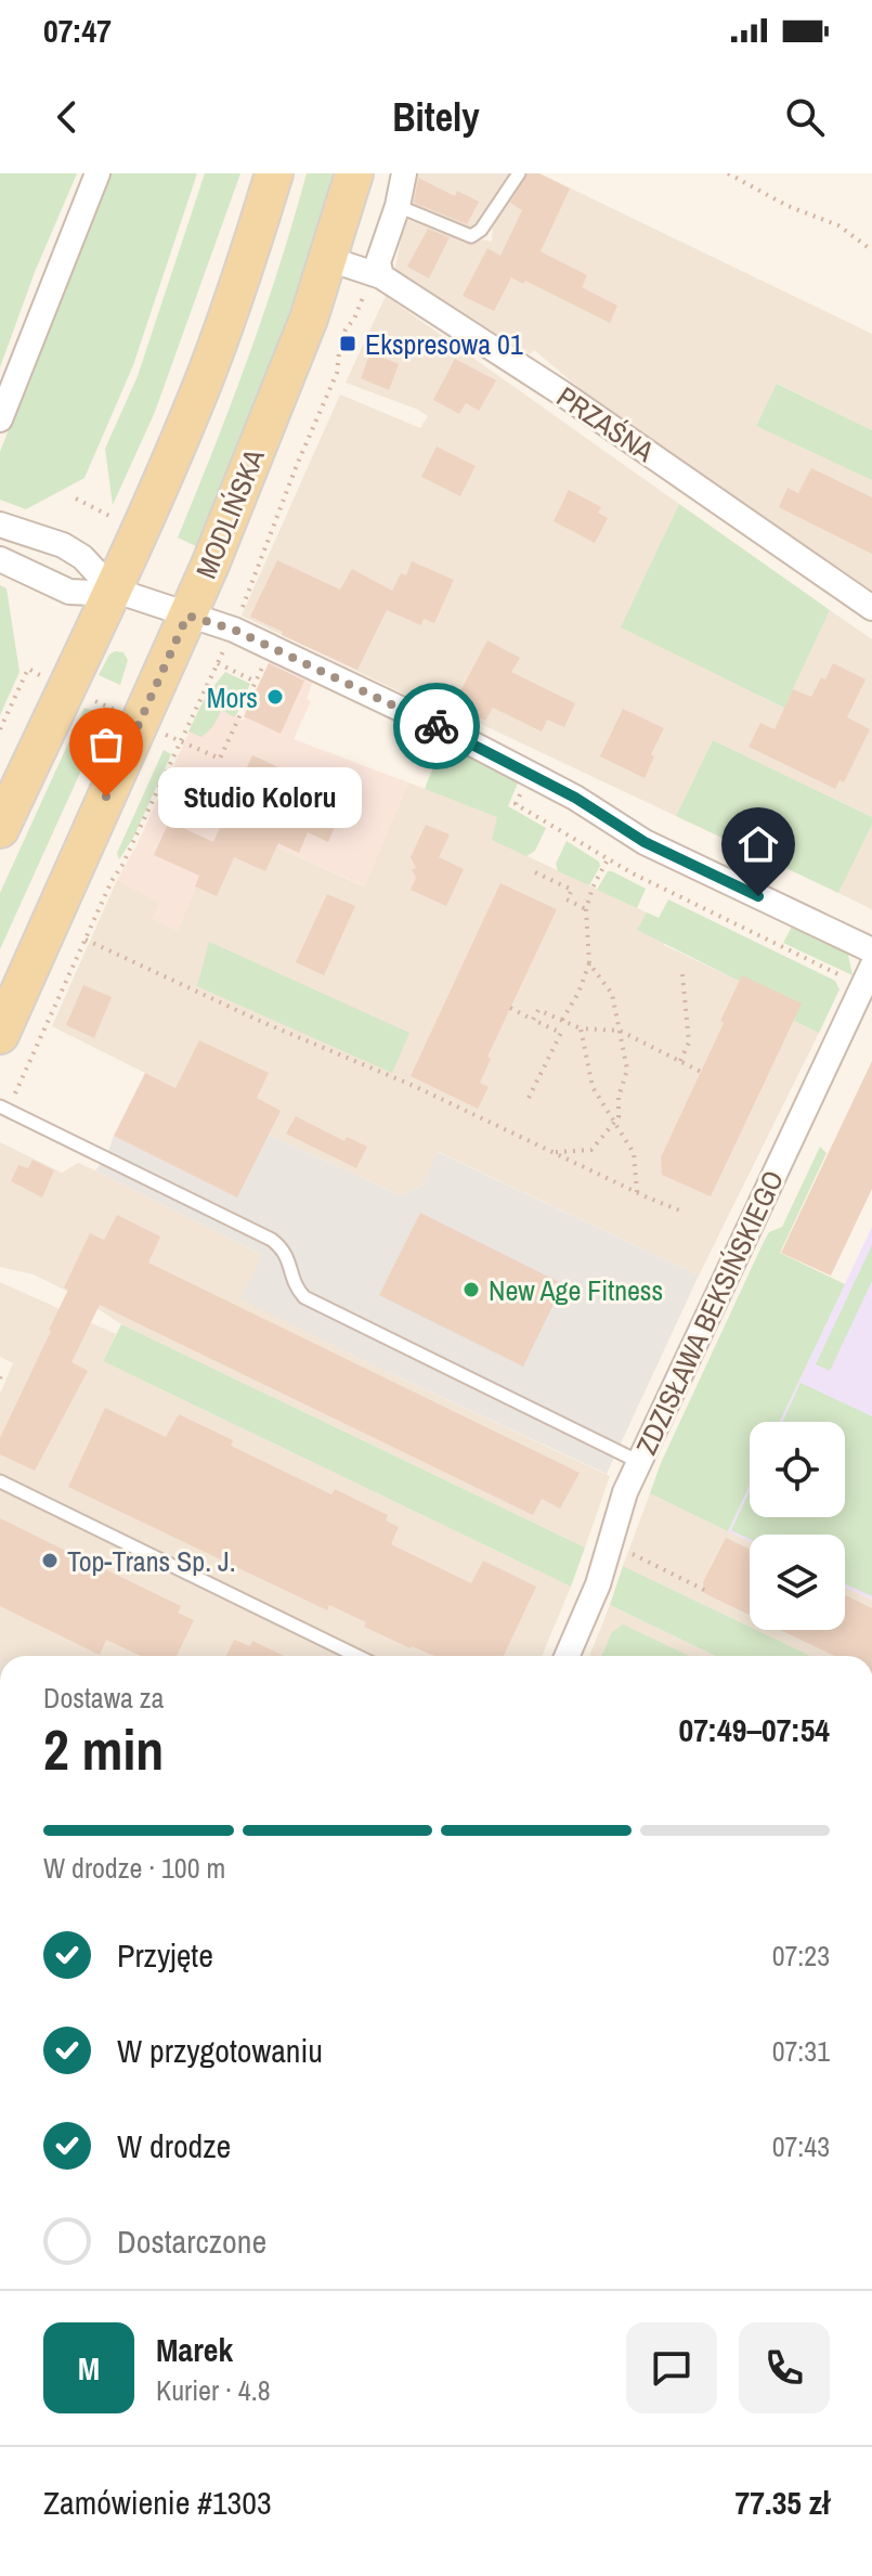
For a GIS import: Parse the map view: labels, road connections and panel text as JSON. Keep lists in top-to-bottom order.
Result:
{
  "streets": {
    "main road": ["MODLIŃSKA"],
    "street": ["PRZAŚNA", "ZDZISŁAWA BEKSIŃSKIEGO"]
  },
  "crossings": [
    ["PRZAŚNA", "MODLIŃSKA"]
  ],
  "places": {
    "transit": ["Ekspresowa 01"],
    "other": [
      "Mors",
      "Studio Koloru",
      "New Age Fitness",
      "Top-Trans Sp. J."
    ]
  },
  "page": {
    "status": "07:47",
    "header": "Bitely",
    "bubble": "Studio Koloru",
    "heading": ["2 min", "Dostawa za", "07:49–07:54"],
    "panel": [
      "Marek",
      "Kurier · 4.8",
      "Zamówienie #1303",
      "77.35 zł"
    ],
    "bar": "W drodze · 100 m",
    "list": [
      ["Przyjęte", "07:23"],
      ["W przygotowaniu", "07:31"],
      ["W drodze", "07:43"],
      "Dostarczone"
    ],
    "round": "M"
  }
}
